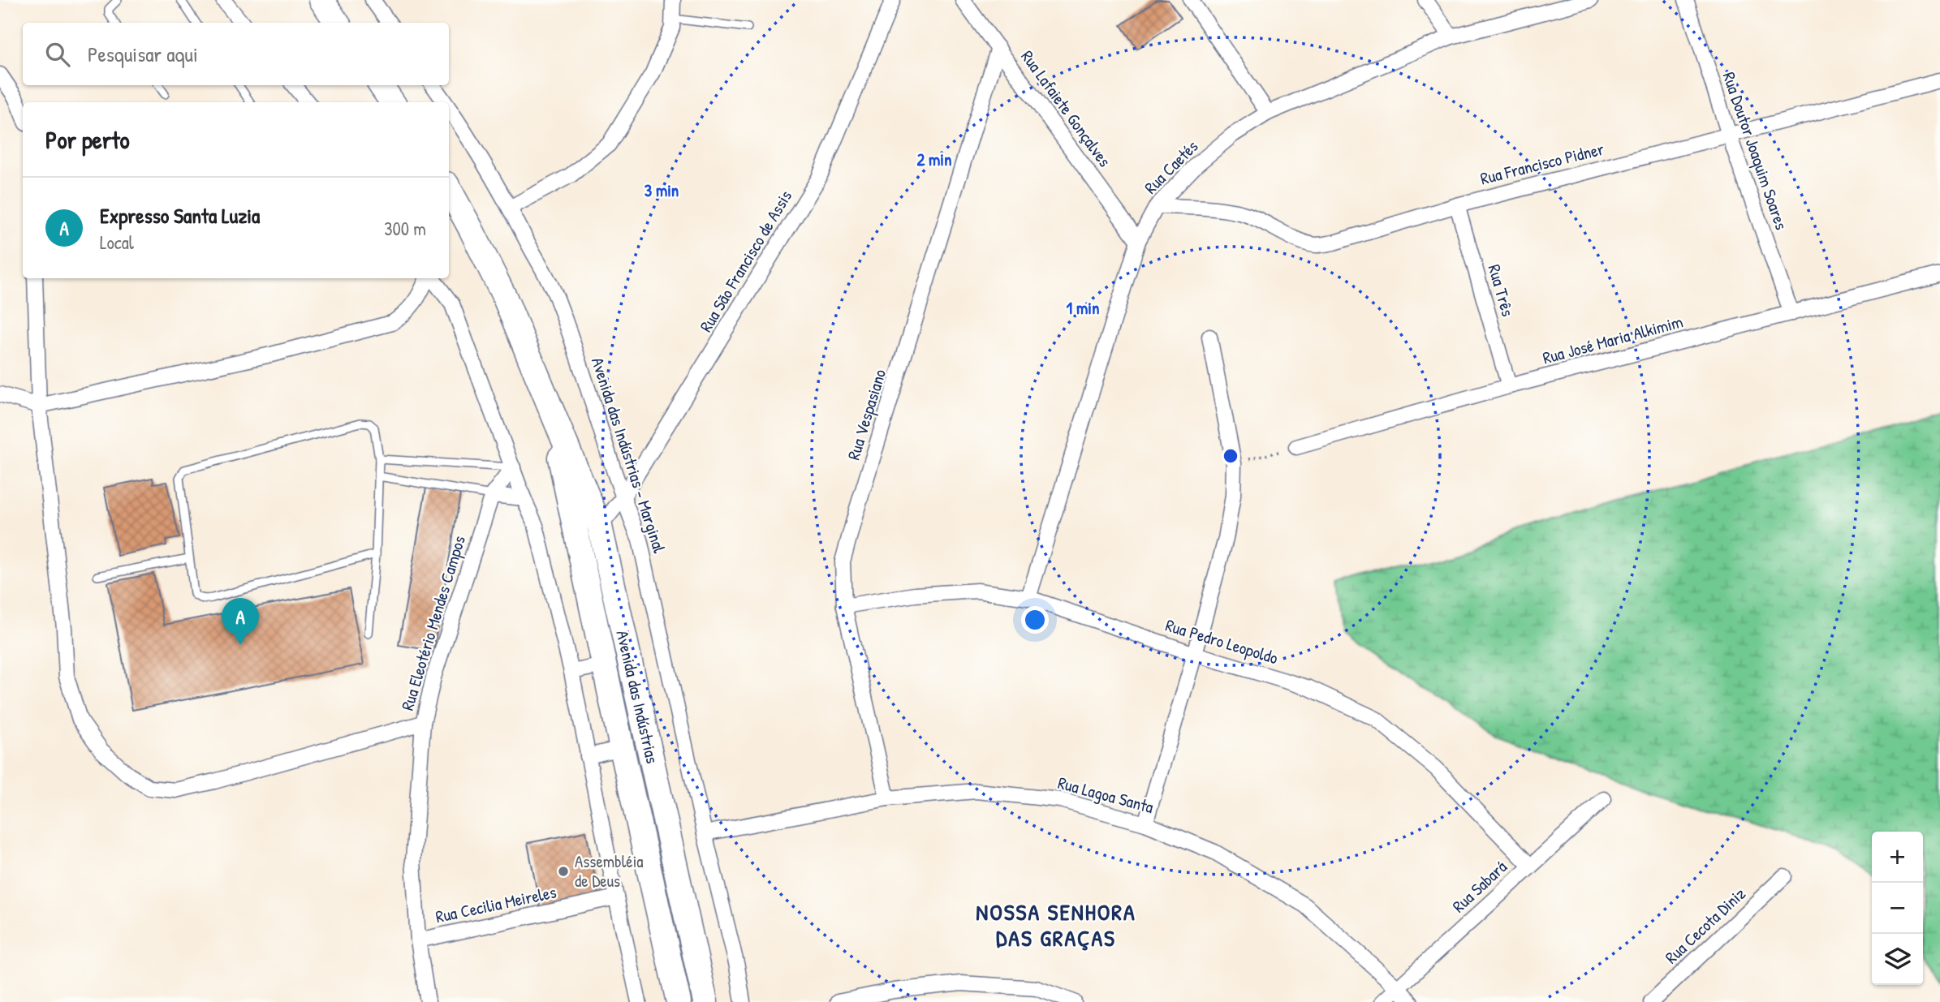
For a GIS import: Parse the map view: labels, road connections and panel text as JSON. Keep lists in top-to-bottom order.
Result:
{
  "streets": {
    "highway": ["Avenida das Indústrias"],
    "street": [
      "Rua Lafaiete Gonçalves",
      "Rua Doutor Joaquim Soares",
      "Rua Francisco Pidner",
      "Rua Caetés",
      "Rua São Francisco de Assis",
      "Rua Três",
      "Rua José Maria Alkimim",
      "Rua Vespasiano",
      "Avenida das Indústrias - Marginal",
      "Rua Eleotério Mendes Campos",
      "Rua Pedro Leopoldo",
      "Rua Lagoa Santa",
      "Rua Sabará",
      "Rua Cecilia Meireles",
      "Rua Cecota Diniz"
    ]
  },
  "crossings": [
    ["Rua Lafaiete Gonçalves", "Rua Caetés"],
    ["Rua Lafaiete Gonçalves", "Rua Vespasiano"],
    ["Rua Doutor Joaquim Soares", "Rua Francisco Pidner"],
    ["Rua Doutor Joaquim Soares", "Rua José Maria Alkimim"],
    ["Rua Francisco Pidner", "Rua Caetés"],
    ["Rua Francisco Pidner", "Rua Três"],
    ["Rua Caetés", "Rua Pedro Leopoldo"],
    ["Rua São Francisco de Assis", "Avenida das Indústrias - Marginal"],
    ["Rua São Francisco de Assis", "Avenida das Indústrias"],
    ["Rua Três", "Rua José Maria Alkimim"],
    ["Rua Vespasiano", "Rua Pedro Leopoldo"],
    ["Rua Vespasiano", "Rua Lagoa Santa"],
    ["Avenida das Indústrias - Marginal", "Rua Lagoa Santa"],
    ["Rua Eleotério Mendes Campos", "Rua Cecilia Meireles"],
    ["Rua Pedro Leopoldo", "Rua Sabará"],
    ["Rua Lagoa Santa", "Rua Sabará"]
  ],
  "districts": ["NOSSA SENHORA DAS GRAÇAS"],
  "places": ["Assembléia de Deus"],
  "page": {
    "search": "Pesquisar aqui",
    "heading": "Por perto",
    "list": [
      {
        "mark": "A",
        "name": "Expresso Santa Luzia",
        "note": "Local",
        "value": "300 m"
      }
    ],
    "pins": "A",
    "map_buttons": ["+", "−"]
  },
  "rings": ["2 min", "3 min", "1 min"]
}
